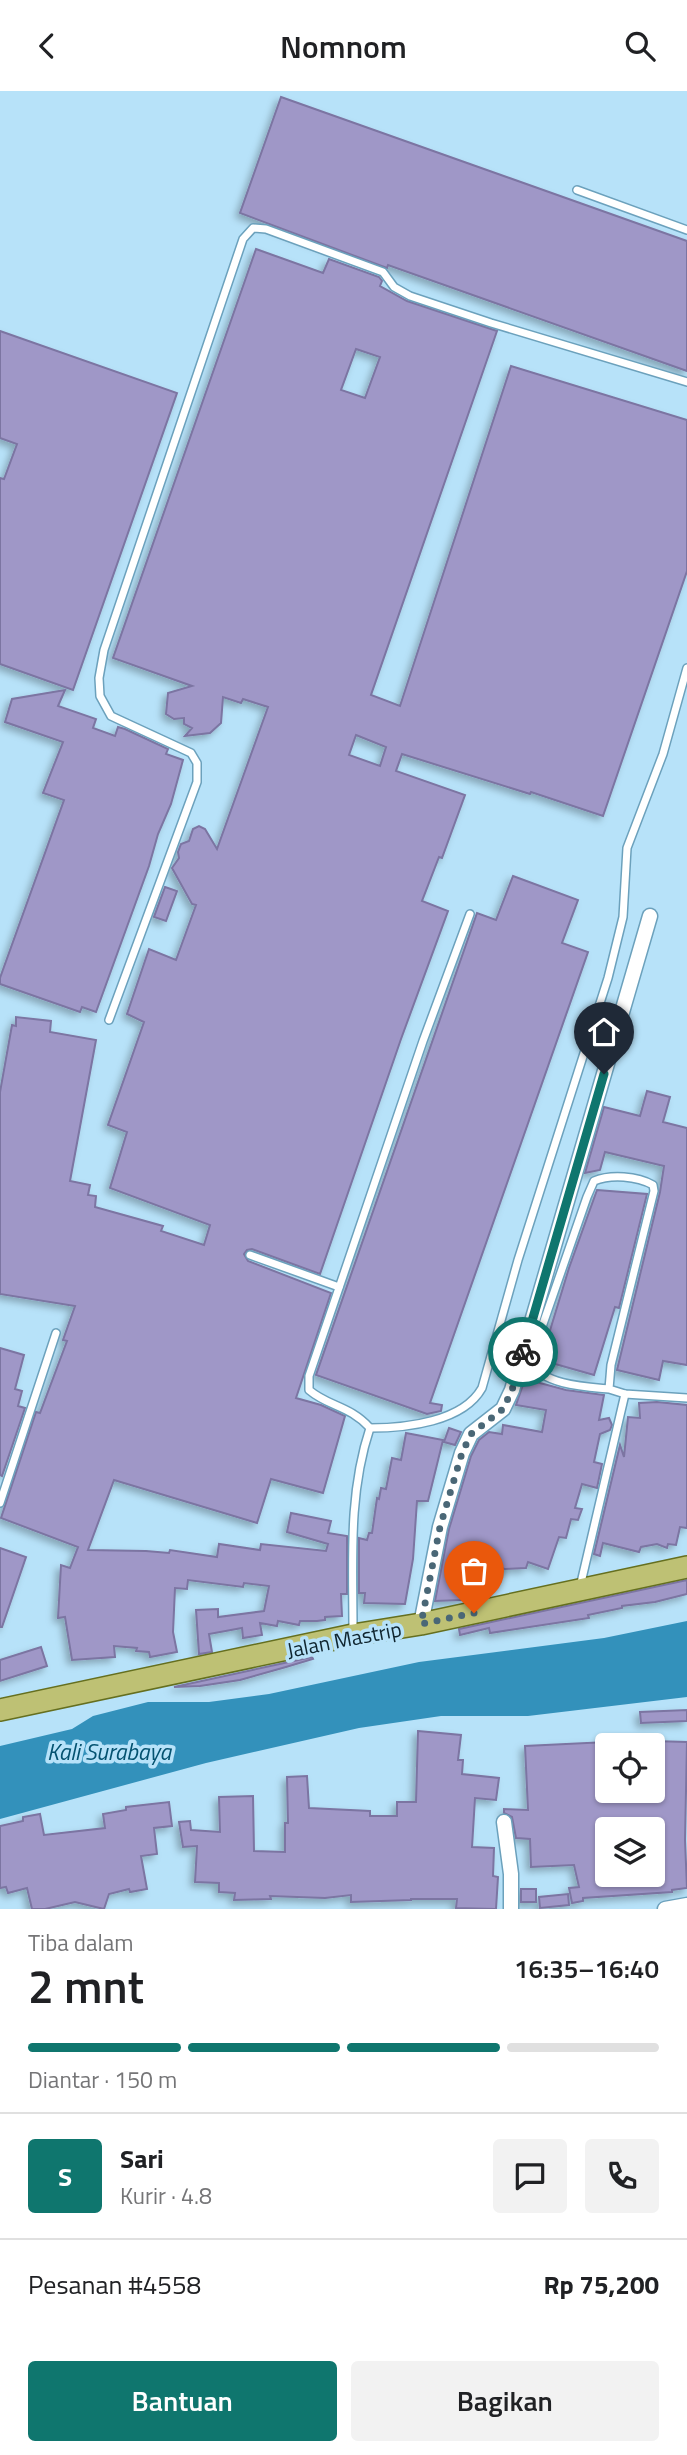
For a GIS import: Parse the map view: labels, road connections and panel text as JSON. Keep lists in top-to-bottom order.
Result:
{
  "streets": {
    "main road": ["Jalan Mastrip"]
  },
  "water": ["Kali Surabaya"],
  "page": {
    "header": "Nomnom",
    "heading": ["2 mnt", "Tiba dalam", "16:35–16:40"],
    "panel": [
      "Sari",
      "Kurir · 4.8",
      "Pesanan #4558",
      "Rp 75,200"
    ],
    "bar": "Diantar · 150 m",
    "round": "S",
    "buttons": ["Bantuan", "Bagikan"]
  }
}
